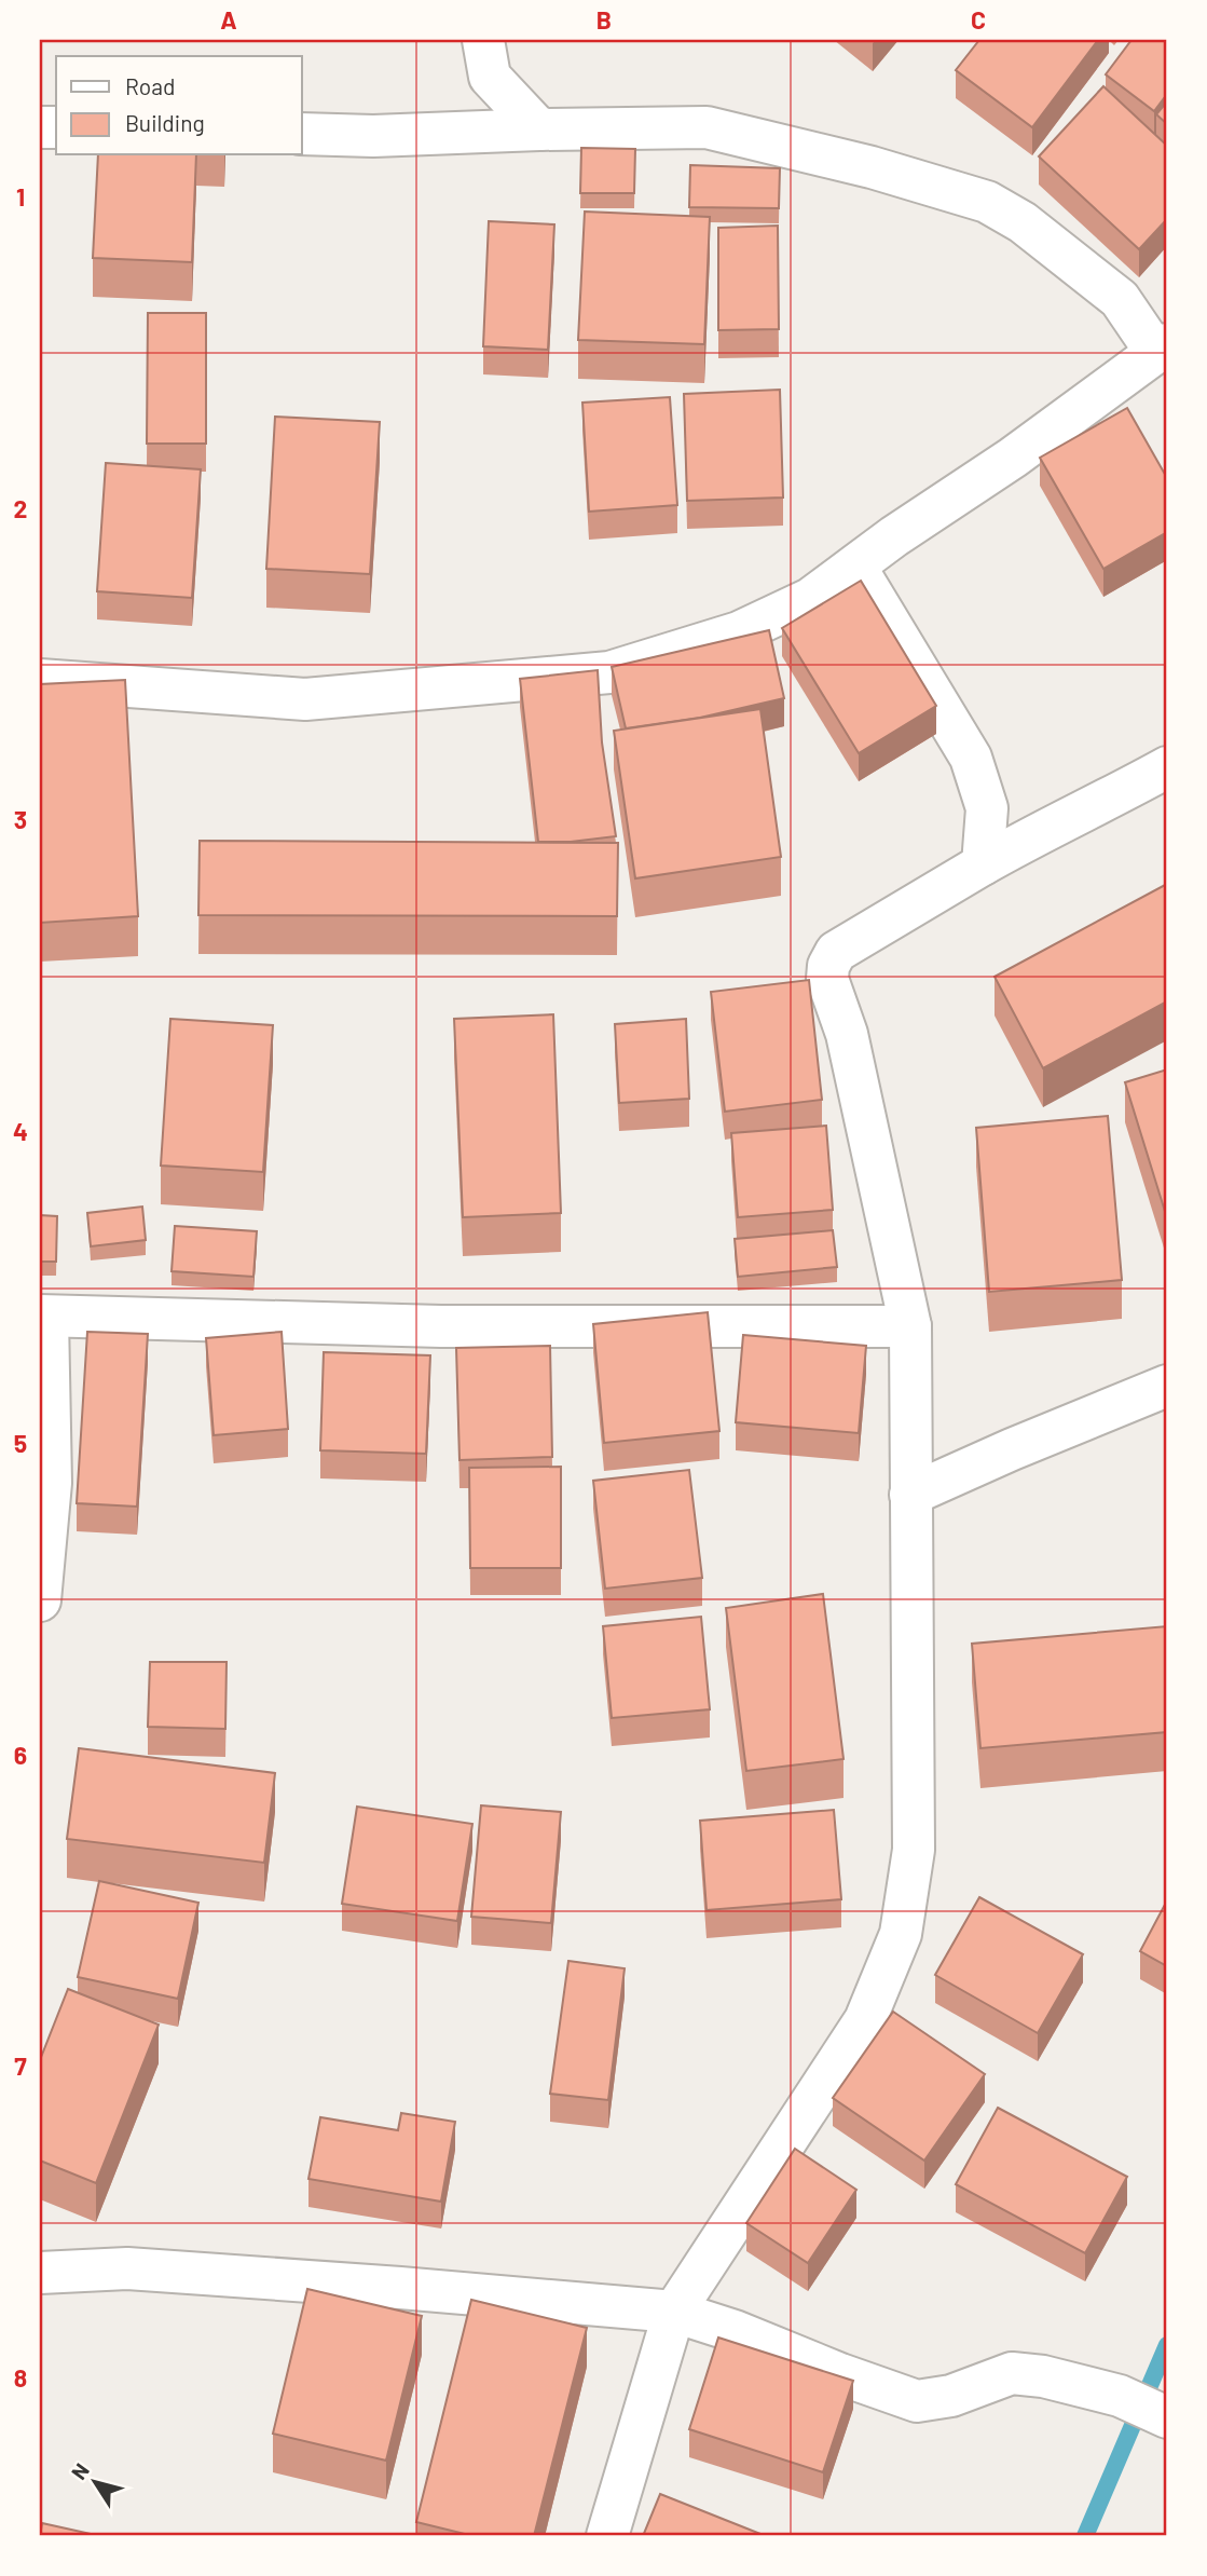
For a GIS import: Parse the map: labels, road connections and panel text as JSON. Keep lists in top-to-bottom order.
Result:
{
  "legend": ["Road", "Building"],
  "north": "top left",
  "grid": {
    "columns": ["A", "B", "C"],
    "rows": [
      "1",
      "2",
      "3",
      "4",
      "5",
      "6",
      "7",
      "8"
    ]
  }
}
